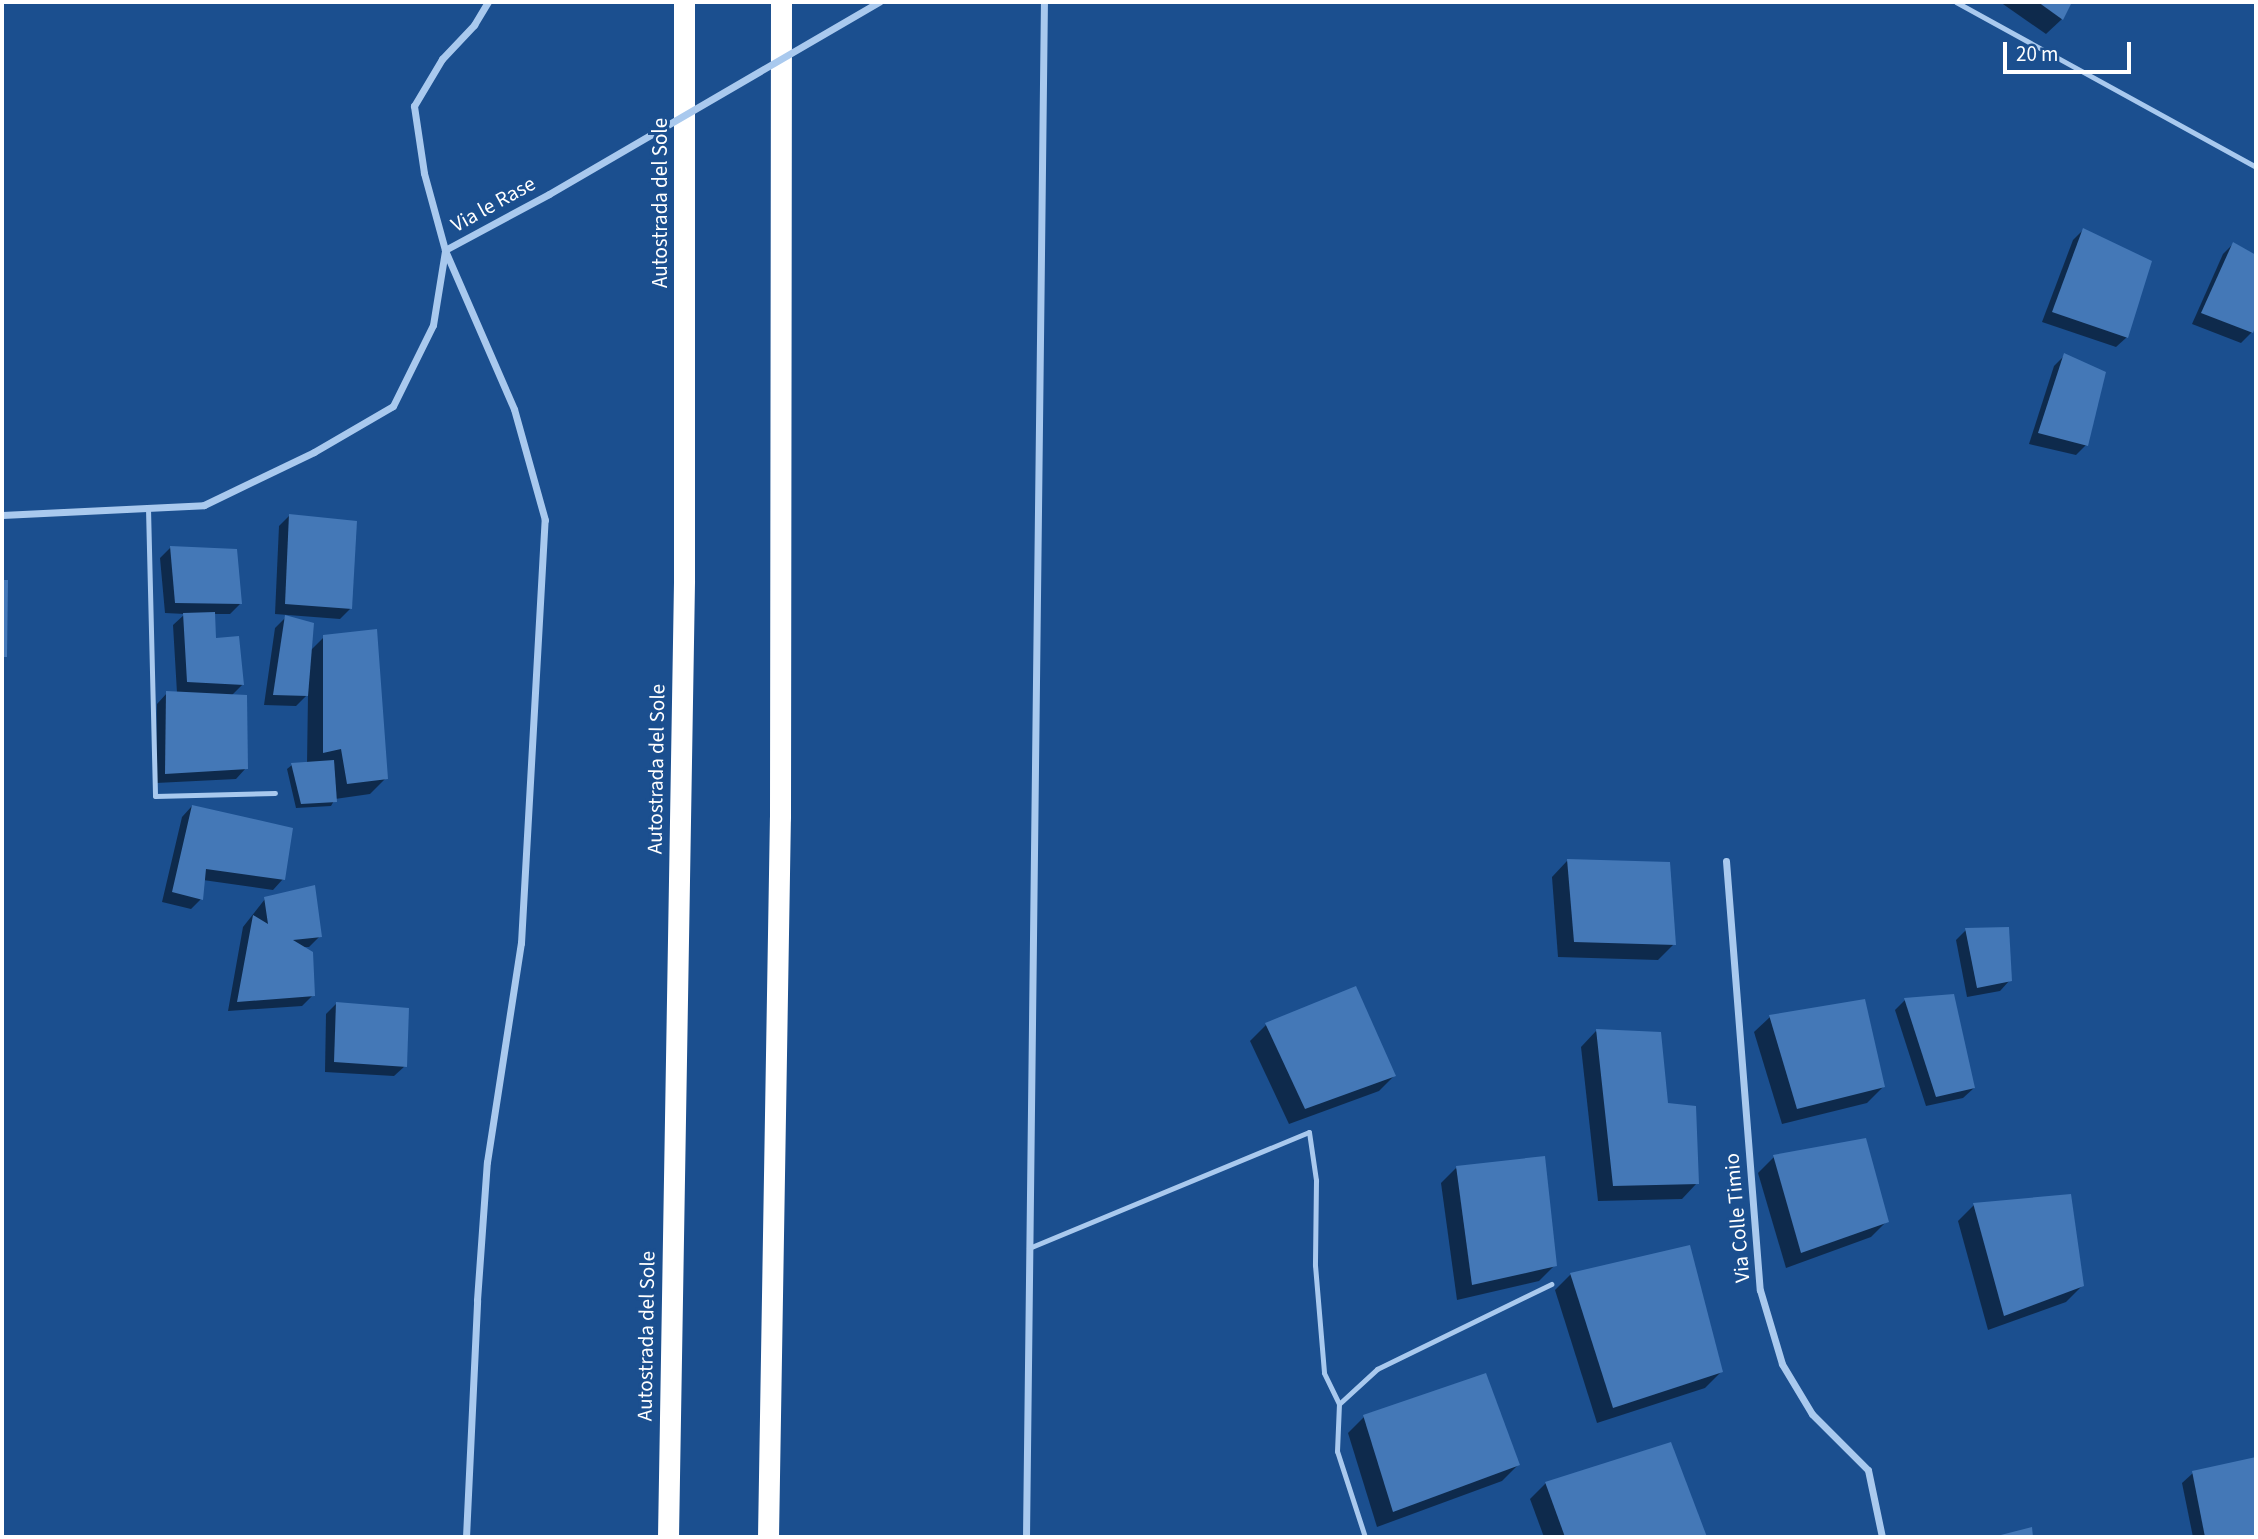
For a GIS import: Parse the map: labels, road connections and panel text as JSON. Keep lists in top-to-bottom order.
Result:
{
  "streets": {
    "highway": ["Autostrada del Sole"],
    "street": ["Via le Rase", "Via Colle Timio"]
  },
  "scale_bar": "20 m"
}
